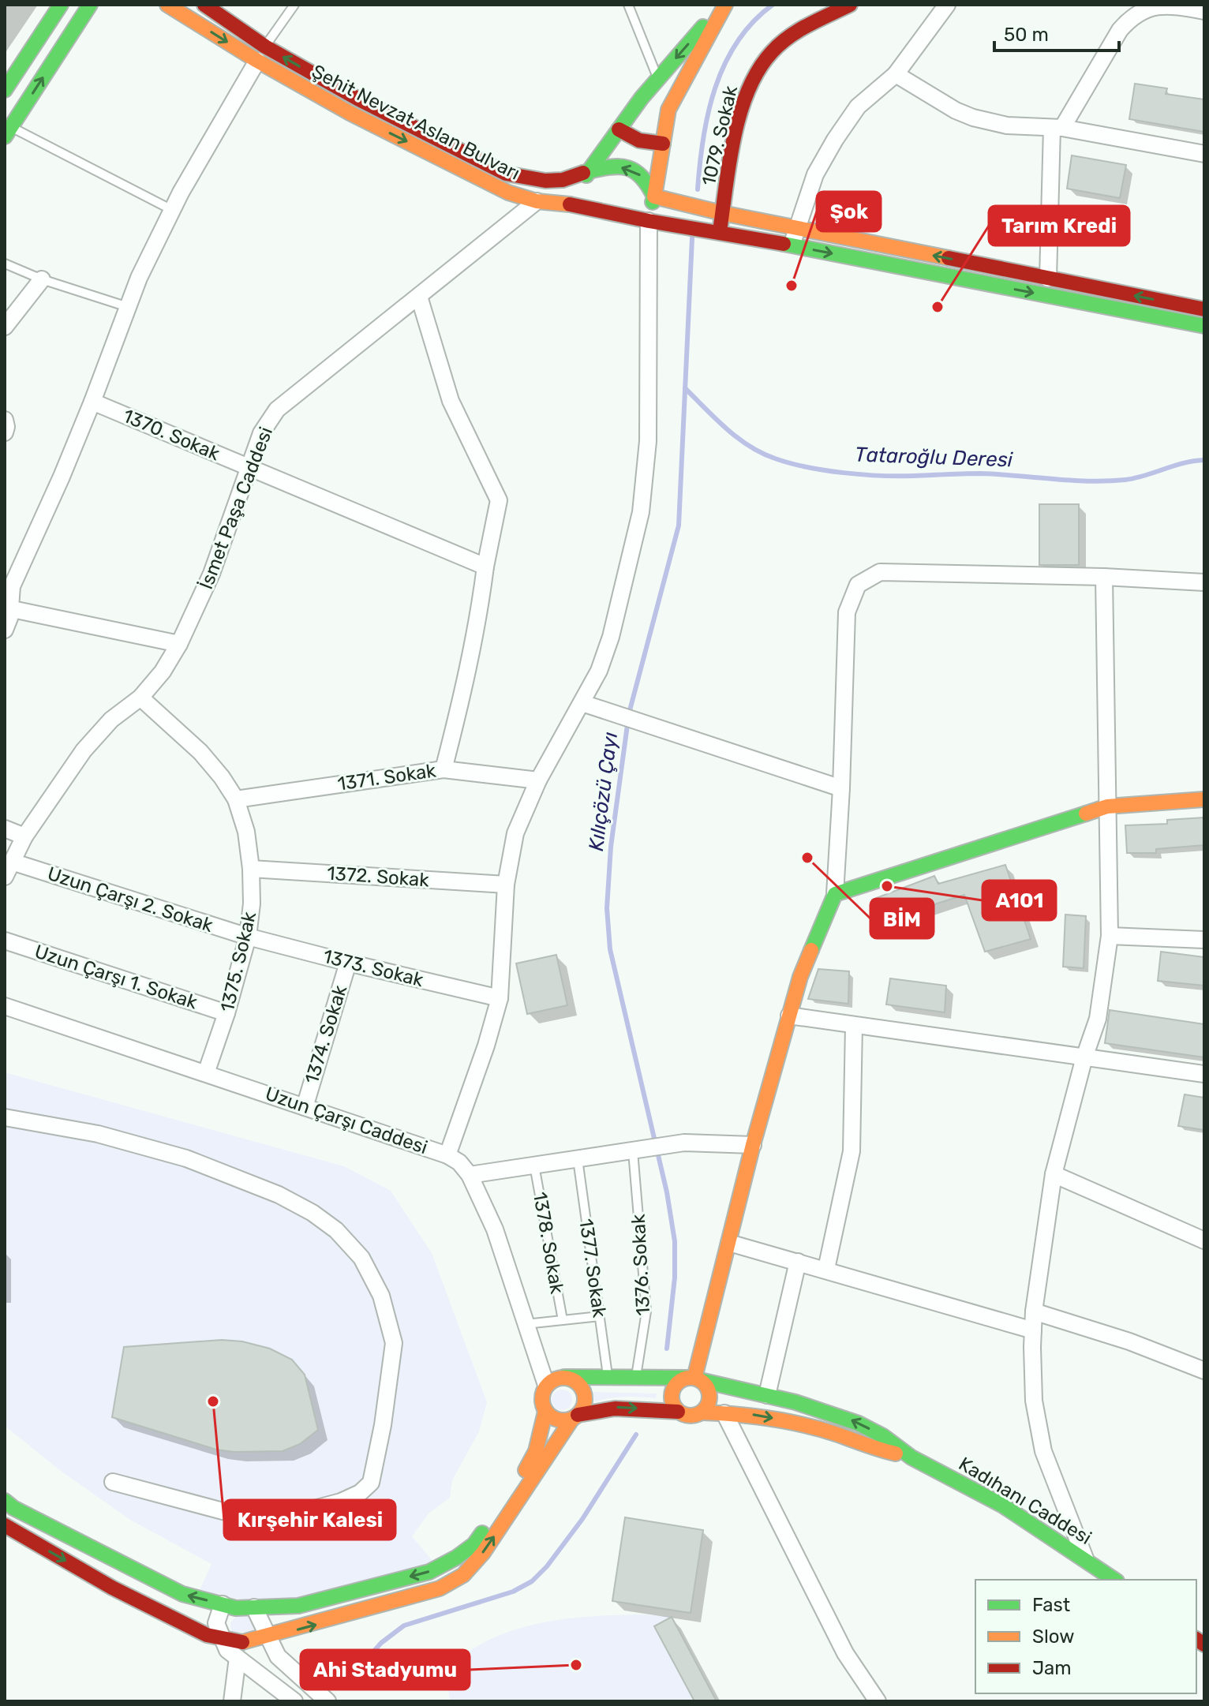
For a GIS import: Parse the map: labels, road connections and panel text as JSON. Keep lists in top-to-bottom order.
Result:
{
  "streets": {
    "main road": ["Şehit Nevzat Aslan Bulvarı", "1079. Sokak", "Kadıhanı Caddesi"],
    "street": [
      "1370. Sokak",
      "İsmet Paşa Caddesi",
      "1371. Sokak",
      "1372. Sokak",
      "Uzun Çarşı 2. Sokak",
      "1375. Sokak",
      "1373. Sokak",
      "Uzun Çarşı 1. Sokak",
      "1374. Sokak",
      "Uzun Çarşı Caddesi"
    ],
    "lane": ["1378. Sokak", "1376. Sokak", "1377. Sokak"]
  },
  "crossings": [
    ["Şehit Nevzat Aslan Bulvarı", "1079. Sokak"],
    ["Şehit Nevzat Aslan Bulvarı", "İsmet Paşa Caddesi"],
    ["1370. Sokak", "İsmet Paşa Caddesi"],
    ["İsmet Paşa Caddesi", "Uzun Çarşı 2. Sokak"],
    ["İsmet Paşa Caddesi", "1375. Sokak"],
    ["1371. Sokak", "1375. Sokak"],
    ["1372. Sokak", "1375. Sokak"],
    ["Uzun Çarşı 2. Sokak", "1375. Sokak"],
    ["Uzun Çarşı 2. Sokak", "1373. Sokak"],
    ["1375. Sokak", "1373. Sokak"],
    ["1375. Sokak", "Uzun Çarşı 1. Sokak"],
    ["1375. Sokak", "Uzun Çarşı Caddesi"],
    ["1373. Sokak", "1374. Sokak"],
    ["1374. Sokak", "Uzun Çarşı Caddesi"]
  ],
  "water": ["Tataroğlu Deresi", "Kılıçözü Çayı"],
  "places": [
    "Şok",
    "Tarım Kredi",
    "BİM",
    "A101",
    "Kırşehir Kalesi",
    "Ahi Stadyumu"
  ],
  "legend": ["Fast", "Slow", "Jam"],
  "scale_bar": "50 m"
}
